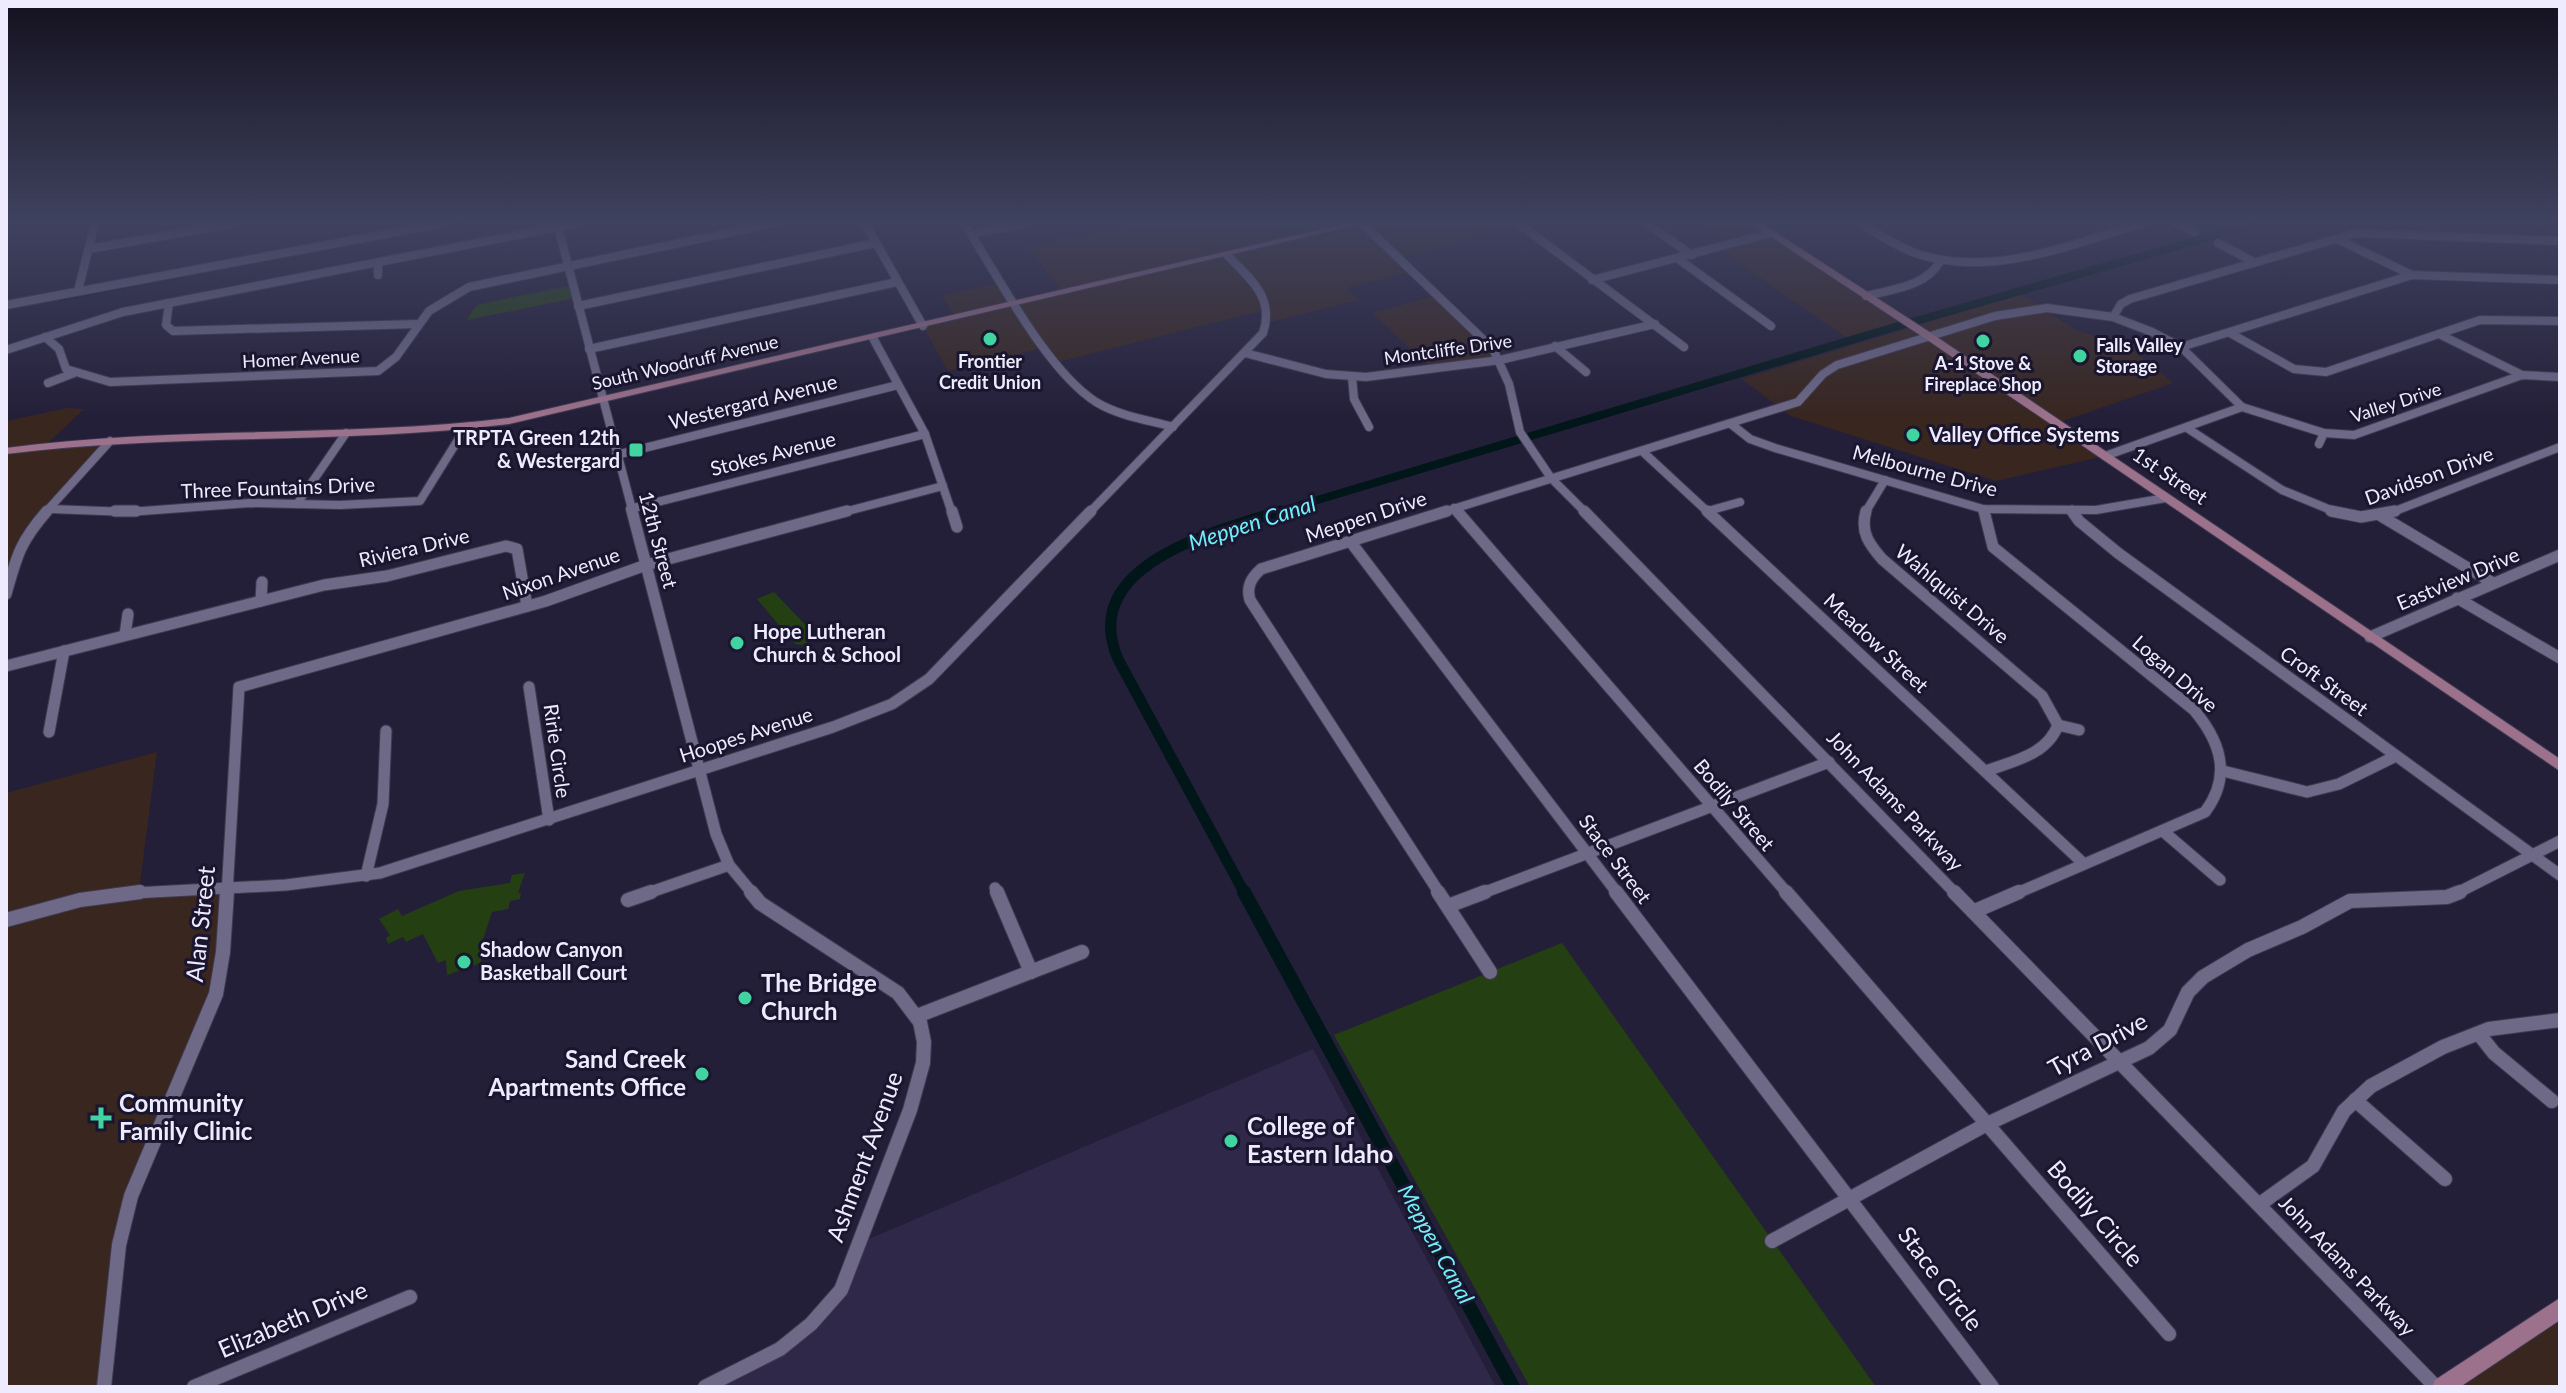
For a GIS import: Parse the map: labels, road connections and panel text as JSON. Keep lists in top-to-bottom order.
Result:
{
  "streets": {
    "main road": ["South Woodruff Avenue", "1st Street"],
    "street": [
      "Montcliffe Drive",
      "Homer Avenue",
      "Westergard Avenue",
      "Valley Drive",
      "Stokes Avenue",
      "Melbourne Drive",
      "Davidson Drive",
      "Three Fountains Drive",
      "Meppen Drive",
      "12th Street",
      "Riviera Drive",
      "Nixon Avenue",
      "Eastview Drive",
      "Wahlquist Drive",
      "Meadow Street",
      "Logan Drive",
      "Croft Street",
      "Hoopes Avenue",
      "Ririe Circle",
      "John Adams Parkway",
      "Bodily Street",
      "Stace Street",
      "Alan Street",
      "Tyra Drive",
      "Ashment Avenue",
      "Bodily Circle",
      "Stace Circle",
      "Elizabeth Drive"
    ]
  },
  "crossings": [
    ["Montcliffe Drive", "Hoopes Avenue"],
    ["Montcliffe Drive", "John Adams Parkway"],
    ["South Woodruff Avenue", "Three Fountains Drive"],
    ["South Woodruff Avenue", "12th Street"],
    ["Westergard Avenue", "12th Street"],
    ["Stokes Avenue", "12th Street"],
    ["Melbourne Drive", "1st Street"],
    ["Melbourne Drive", "Meppen Drive"],
    ["Melbourne Drive", "Wahlquist Drive"],
    ["Melbourne Drive", "Logan Drive"],
    ["Melbourne Drive", "Croft Street"],
    ["1st Street", "Meppen Drive"],
    ["1st Street", "Eastview Drive"],
    ["Meppen Drive", "Meadow Street"],
    ["Meppen Drive", "John Adams Parkway"],
    ["Meppen Drive", "Bodily Street"],
    ["Meppen Drive", "Stace Street"],
    ["12th Street", "Nixon Avenue"],
    ["12th Street", "Hoopes Avenue"],
    ["Riviera Drive", "Nixon Avenue"],
    ["Nixon Avenue", "Alan Street"],
    ["Croft Street", "Tyra Drive"],
    ["Hoopes Avenue", "Ririe Circle"],
    ["Hoopes Avenue", "Alan Street"],
    ["John Adams Parkway", "Tyra Drive"],
    ["Bodily Street", "Tyra Drive"],
    ["Bodily Street", "Bodily Circle"],
    ["Stace Street", "Tyra Drive"],
    ["Stace Street", "Stace Circle"],
    ["Tyra Drive", "Bodily Circle"],
    ["Tyra Drive", "Stace Circle"]
  ],
  "water": ["Meppen Canal"],
  "places": {
    "other": [
      "Frontier Credit Union",
      "A-1 Stove & Fireplace Shop",
      "Falls Valley Storage",
      "Valley Office Systems",
      "Hope Lutheran Church & School",
      "Shadow Canyon Basketball Court",
      "The Bridge Church",
      "Sand Creek Apartments Office",
      "College of Eastern Idaho"
    ],
    "transit": ["TRPTA Green 12th & Westergard"],
    "health": ["Community Family Clinic"]
  }
}
